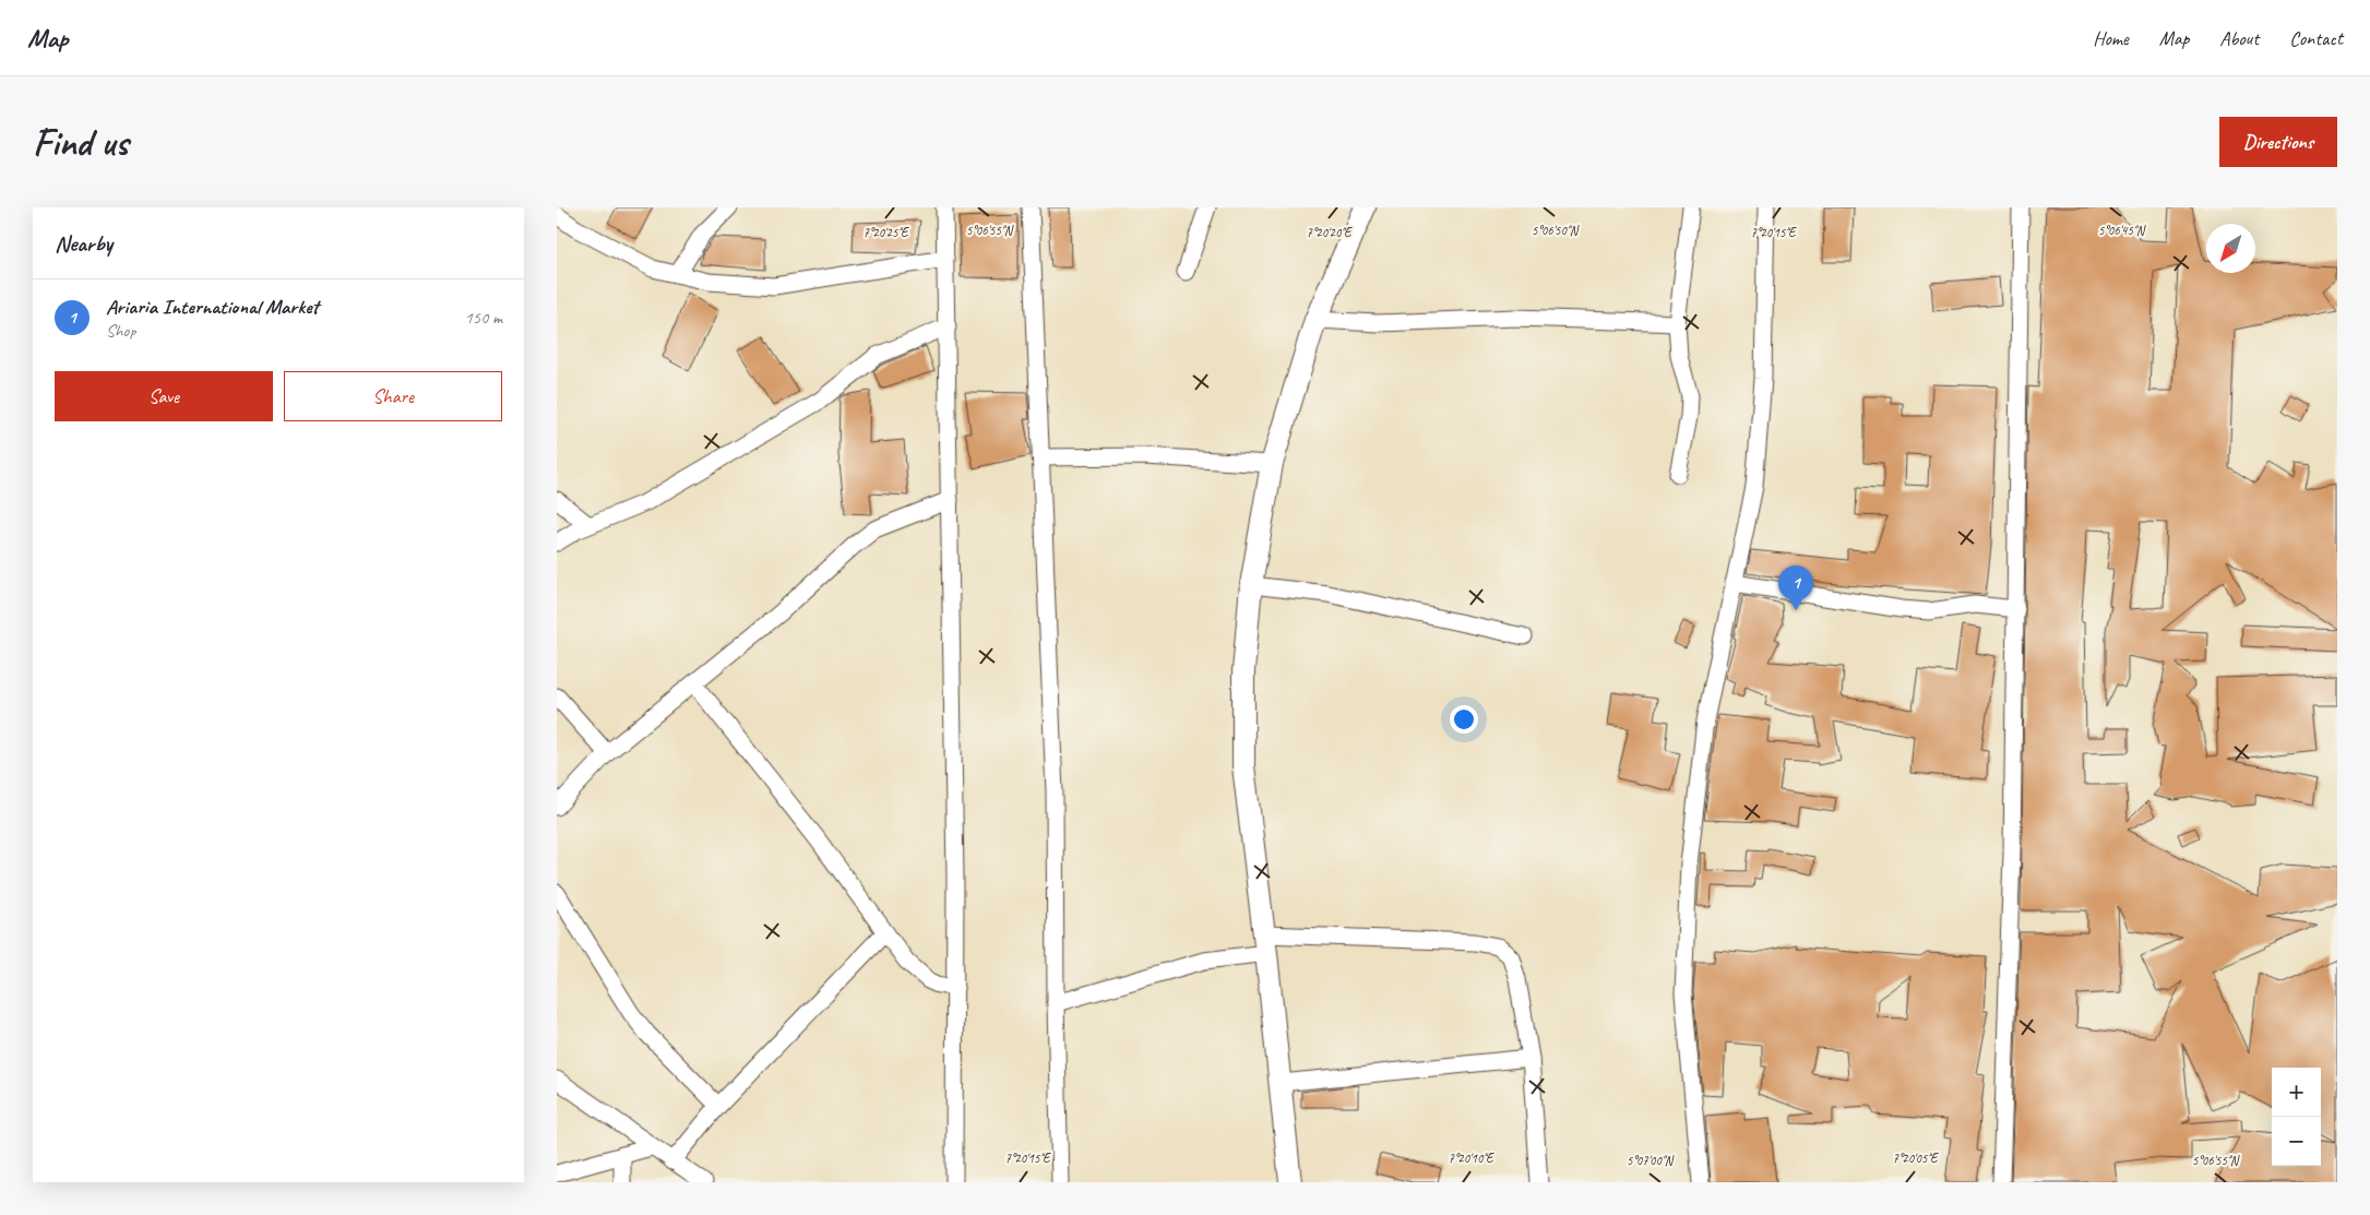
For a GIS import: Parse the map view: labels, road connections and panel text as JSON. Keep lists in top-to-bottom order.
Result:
{
  "north": "bottom left",
  "page": {
    "header": "Map",
    "nav": [
      "Home",
      "Map",
      "About",
      "Contact"
    ],
    "buttons": [
      "Directions",
      ["Save", "Share"]
    ],
    "title": "Find us",
    "heading": "Nearby",
    "list": [
      {
        "mark": "1",
        "name": "Ariaria International Market",
        "note": "Shop",
        "value": "150 m"
      }
    ],
    "pins": "1",
    "map_buttons": ["+", "−"]
  },
  "coordinates": [
    "5°06'55\"N",
    "5°06'50\"N",
    "5°06'45\"N",
    "7°20'25\"E",
    "7°20'20\"E",
    "7°20'15\"E",
    "7°20'10\"E",
    "7°20'05\"E",
    "5°07'00\"N"
  ]
}
